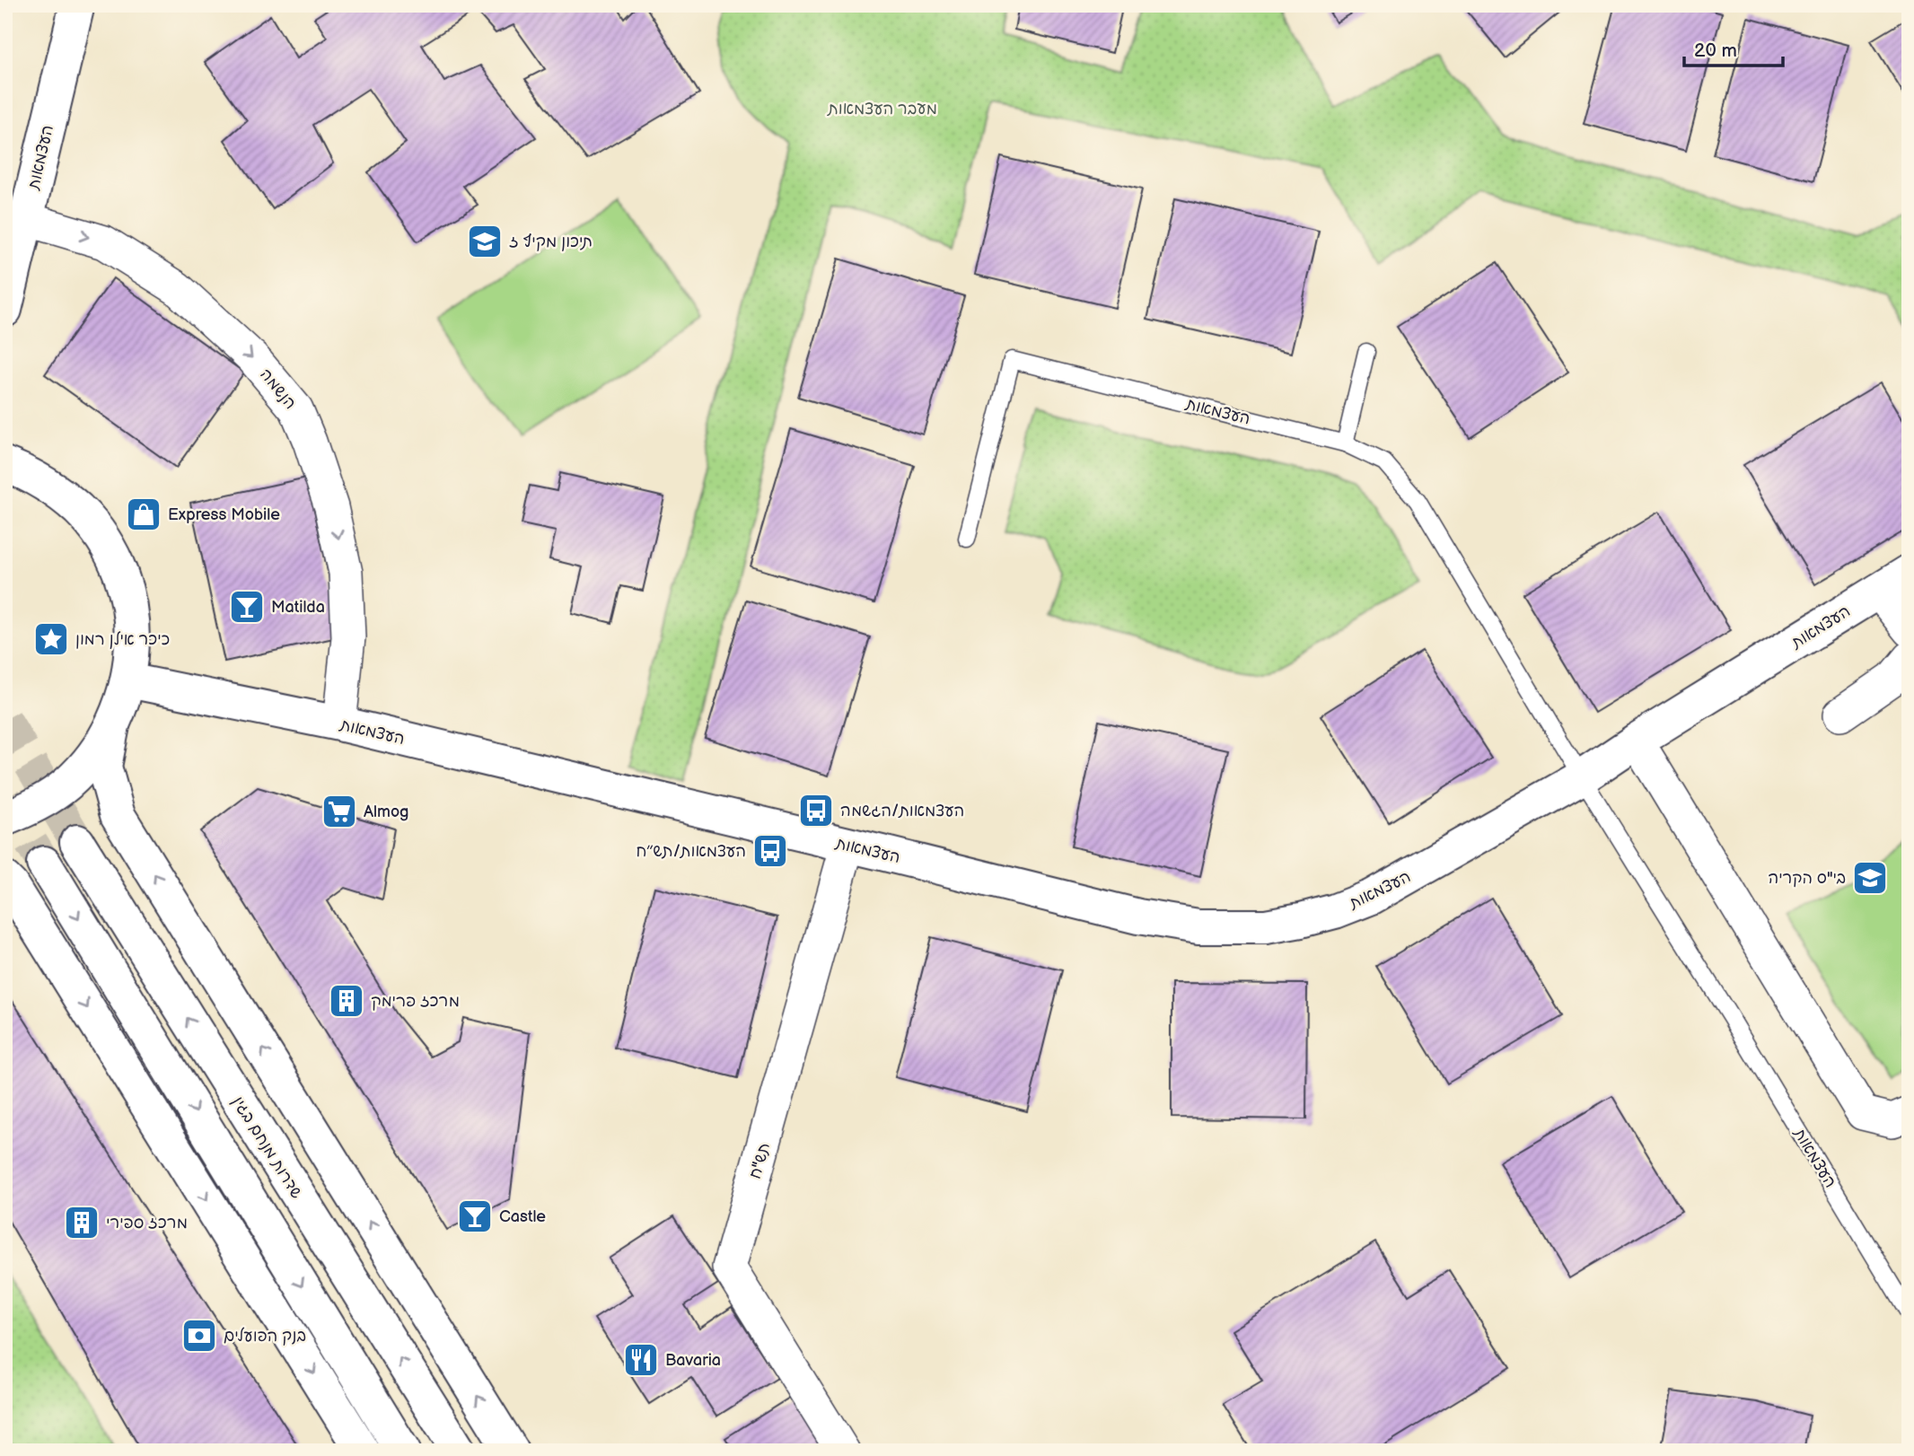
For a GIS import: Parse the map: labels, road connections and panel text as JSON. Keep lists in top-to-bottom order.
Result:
{
  "streets": {
    "main road": ["העצמאות", "שדרות מנחם בגין"],
    "street": ["הנשמה", "תש\"ח"]
  },
  "crossings": [
    ["העצמאות", "הנשמה"],
    ["העצמאות", "תש\"ח"]
  ],
  "one_way": ["הנשמה"],
  "parks": ["מעבר העצמאות"],
  "places": {
    "school or university": ["תיכון מקיף ז", "בי\"ס הקריה"],
    "shop": ["Express Mobile"],
    "bar": ["Matilda", "Castle"],
    "place": ["כיכר אילן רמון"],
    "bus stop": ["העצמאות/הגשמה", "העצמאות/תש״ח"],
    "supermarket": ["Almog"],
    "building": ["מרכז פרימק", "מרכז ספירי"],
    "bank": ["בנק הפועלים"],
    "restaurant": ["Bavaria"]
  },
  "scale_bar": "20 m"
}
